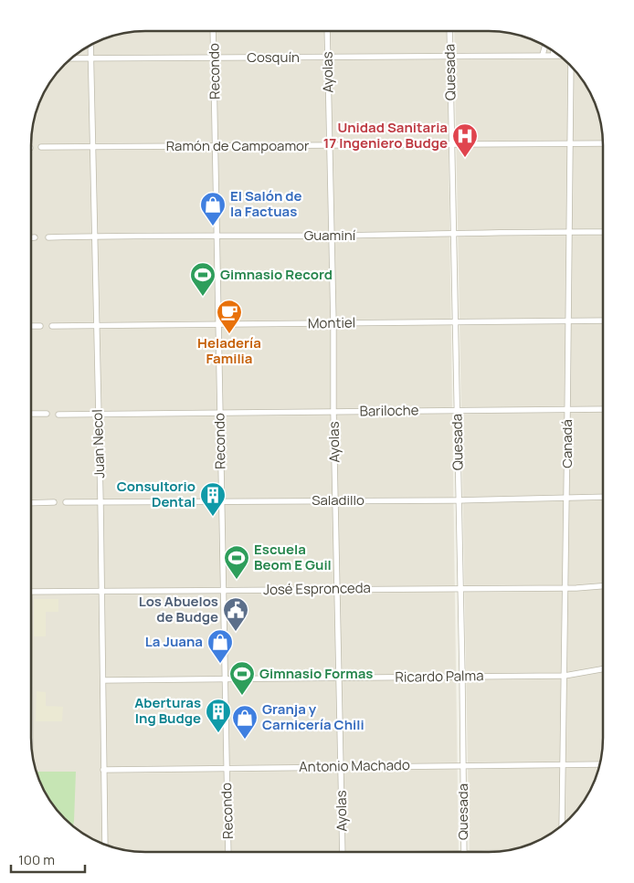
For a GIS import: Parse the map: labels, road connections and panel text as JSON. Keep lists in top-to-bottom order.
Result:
{
  "streets": {
    "street": [
      "Cosquín",
      "Recondo",
      "Ayolas",
      "Quesada",
      "Ramón de Campoamor",
      "Guaminí",
      "Montiel",
      "Bariloche",
      "Juan Necol",
      "Canadá",
      "Saladillo",
      "José Espronceda",
      "Ricardo Palma",
      "Antonio Machado"
    ]
  },
  "crossings": [
    ["Cosquín", "Recondo"],
    ["Cosquín", "Ayolas"],
    ["Cosquín", "Quesada"],
    ["Cosquín", "Juan Necol"],
    ["Recondo", "Ramón de Campoamor"],
    ["Recondo", "Guaminí"],
    ["Recondo", "Montiel"],
    ["Recondo", "Bariloche"],
    ["Recondo", "Saladillo"],
    ["Recondo", "José Espronceda"],
    ["Recondo", "Ricardo Palma"],
    ["Recondo", "Antonio Machado"],
    ["Ayolas", "Ramón de Campoamor"],
    ["Ayolas", "Guaminí"],
    ["Ayolas", "Montiel"],
    ["Ayolas", "Bariloche"],
    ["Ayolas", "Saladillo"],
    ["Ayolas", "José Espronceda"],
    ["Ayolas", "Ricardo Palma"],
    ["Ayolas", "Antonio Machado"],
    ["Quesada", "Ramón de Campoamor"],
    ["Quesada", "Guaminí"],
    ["Quesada", "Montiel"],
    ["Quesada", "Bariloche"],
    ["Quesada", "Saladillo"],
    ["Quesada", "José Espronceda"],
    ["Quesada", "Ricardo Palma"],
    ["Quesada", "Antonio Machado"],
    ["Ramón de Campoamor", "Juan Necol"],
    ["Ramón de Campoamor", "Canadá"],
    ["Guaminí", "Juan Necol"],
    ["Guaminí", "Canadá"],
    ["Montiel", "Juan Necol"],
    ["Montiel", "Canadá"],
    ["Bariloche", "Juan Necol"],
    ["Bariloche", "Canadá"],
    ["Juan Necol", "Saladillo"],
    ["Juan Necol", "José Espronceda"],
    ["Juan Necol", "Ricardo Palma"],
    ["Juan Necol", "Antonio Machado"],
    ["Canadá", "Saladillo"],
    ["Canadá", "José Espronceda"],
    ["Canadá", "Ricardo Palma"],
    ["Canadá", "Antonio Machado"]
  ],
  "places": {
    "hospital": ["Unidad Sanitaria 17 Ingeniero Budge"],
    "shop": ["El Salón de la Factuas", "La Juana", "Granja y Carnicería Chili"],
    "sports": ["Gimnasio Record", "Escuela Beom E Guil", "Gimnasio Formas"],
    "cafe": ["Heladería Familia"],
    "building": ["Consultorio Dental", "Aberturas Ing Budge"],
    "public building": ["Los Abuelos de Budge"]
  },
  "scale_bar": "100 m"
}
